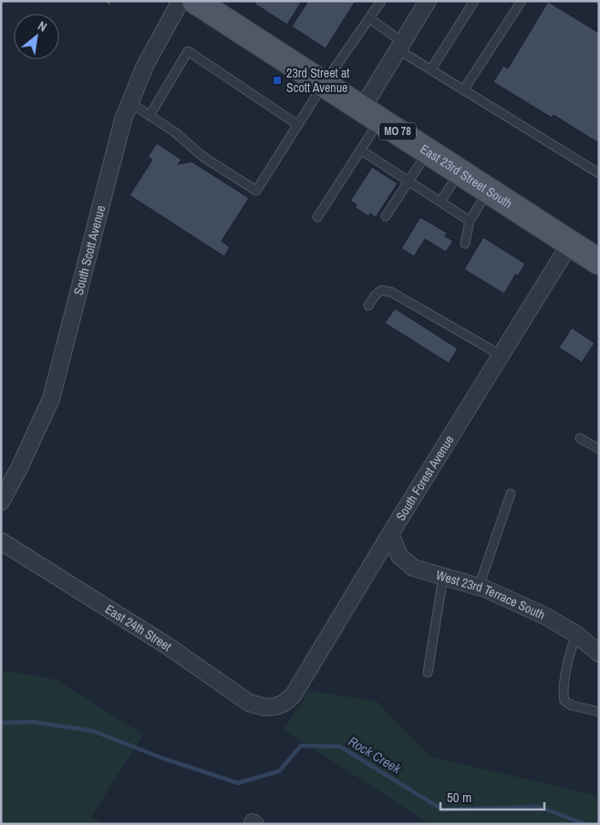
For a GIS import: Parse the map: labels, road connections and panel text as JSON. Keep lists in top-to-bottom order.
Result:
{
  "streets": {
    "main road": ["MO 78", "East 23rd Street South"],
    "street": [
      "South Scott Avenue",
      "South Forest Avenue",
      "West 23rd Terrace South",
      "East 24th Street"
    ]
  },
  "crossings": [
    ["East 23rd Street South", "South Forest Avenue"],
    ["South Forest Avenue", "West 23rd Terrace South"],
    ["South Forest Avenue", "East 24th Street"]
  ],
  "water": ["Rock Creek"],
  "places": {
    "transit": ["23rd Street at Scott Avenue"]
  },
  "scale_bar": "50 m",
  "north": "top right"
}
